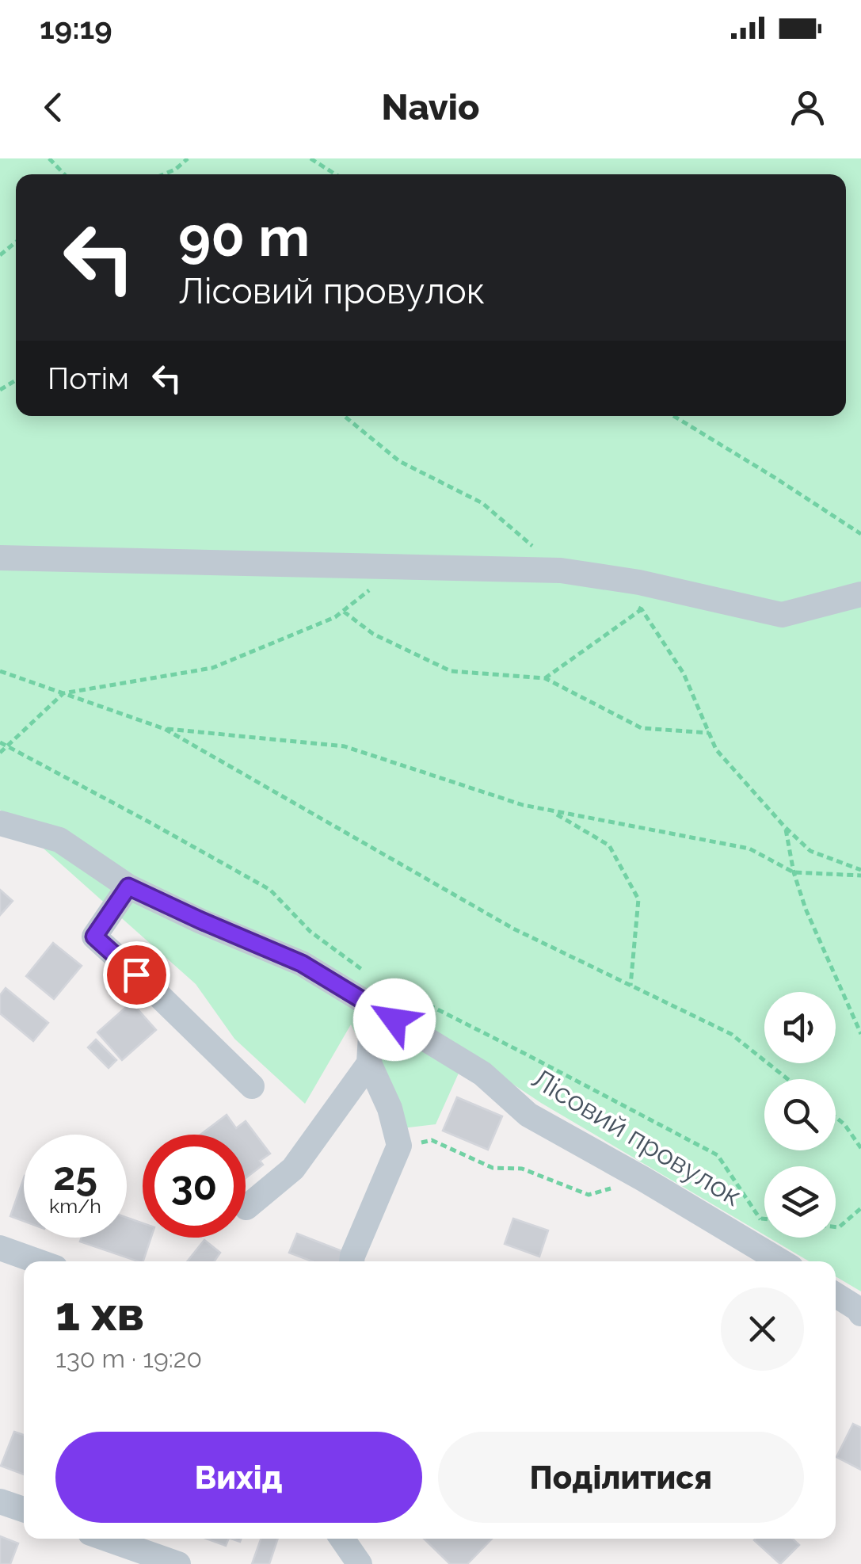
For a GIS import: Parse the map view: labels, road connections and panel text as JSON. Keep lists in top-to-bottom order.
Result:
{
  "streets": {
    "street": ["Лісовий провулок"]
  },
  "page": {
    "status": "19:19",
    "header": "Navio",
    "turn": ["90 m", "Лісовий провулок"],
    "then": "Потім",
    "speed": "25 km/h",
    "limit": "30",
    "heading": ["1 хв", "130 m · 19:20"],
    "buttons": ["Вихід", "Поділитися"]
  }
}
